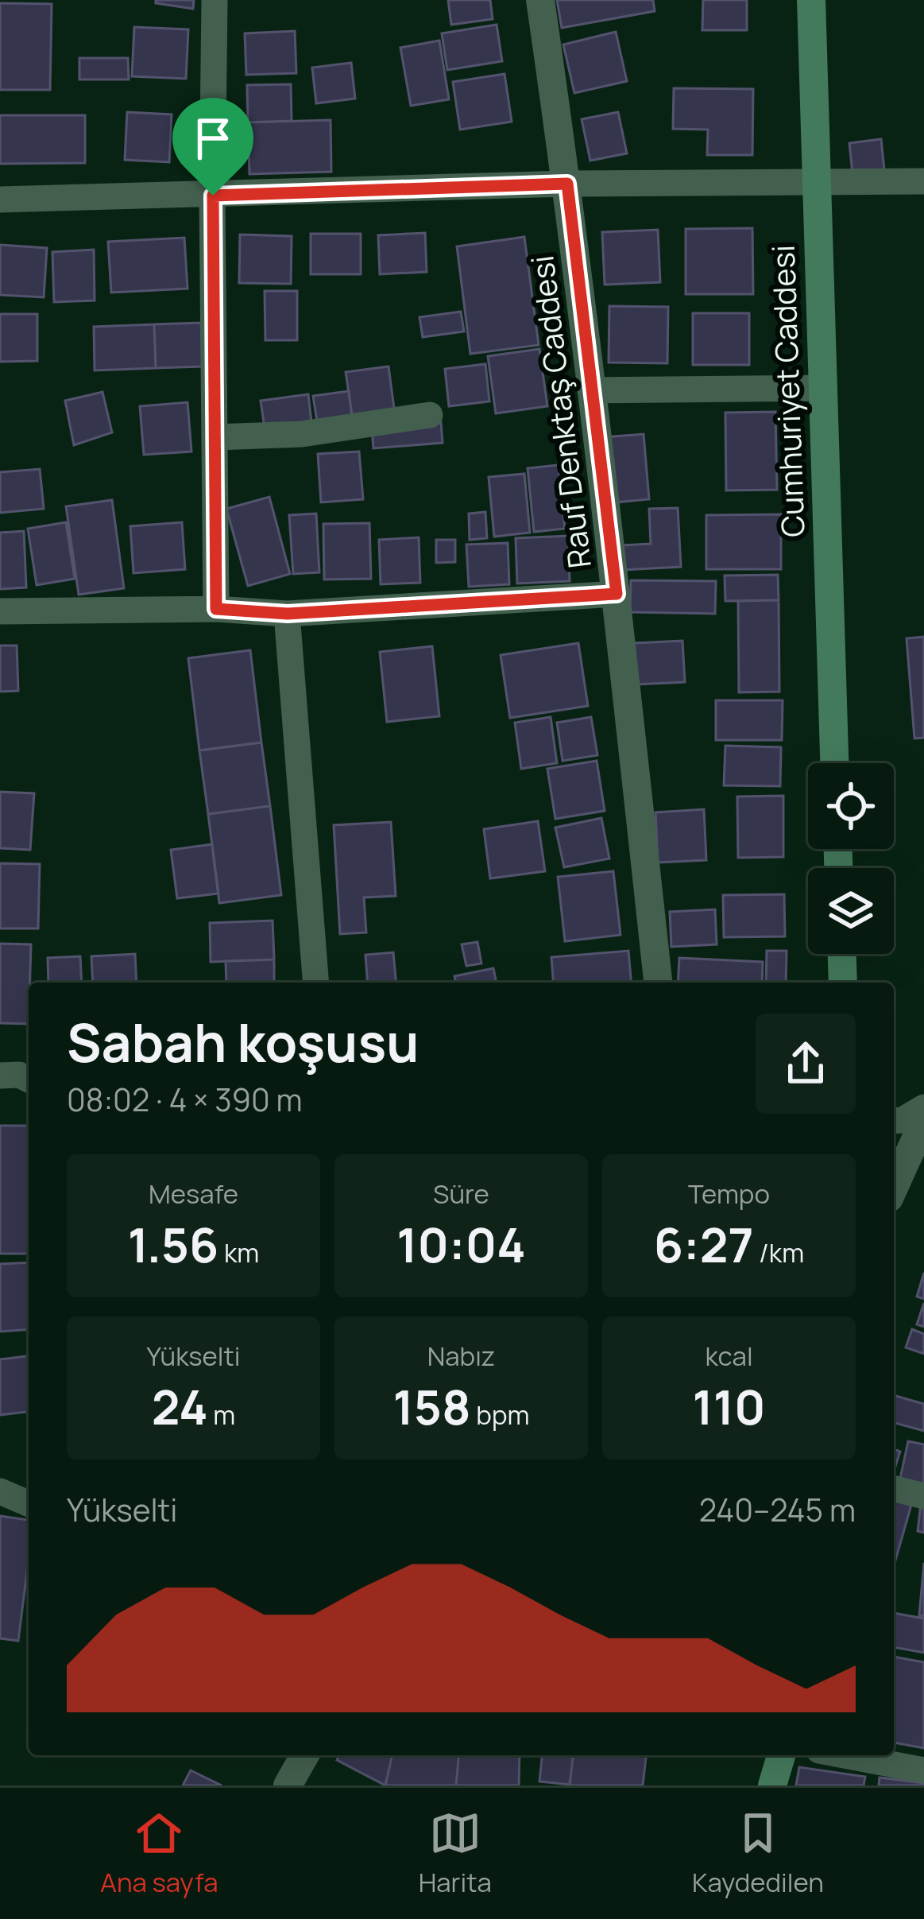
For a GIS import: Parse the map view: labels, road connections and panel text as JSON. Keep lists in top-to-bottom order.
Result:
{
  "streets": {
    "main road": ["Cumhuriyet Caddesi"],
    "street": ["Rauf Denktaş Caddesi"]
  },
  "page": {
    "heading": ["Sabah koşusu", "08:02 · 4 × 390 m"],
    "stats": [
      ["Mesafe", "1.56 km"],
      ["Süre", "10:04"],
      ["Tempo", "6:27 /km"],
      ["Yükselti", "24 m"],
      ["Nabız", "158 bpm"],
      ["kcal", "110"]
    ],
    "chart": ["Yükselti", "240–245 m"],
    "tabs": ["Ana sayfa", "Harita", "Kaydedilen"]
  }
}
